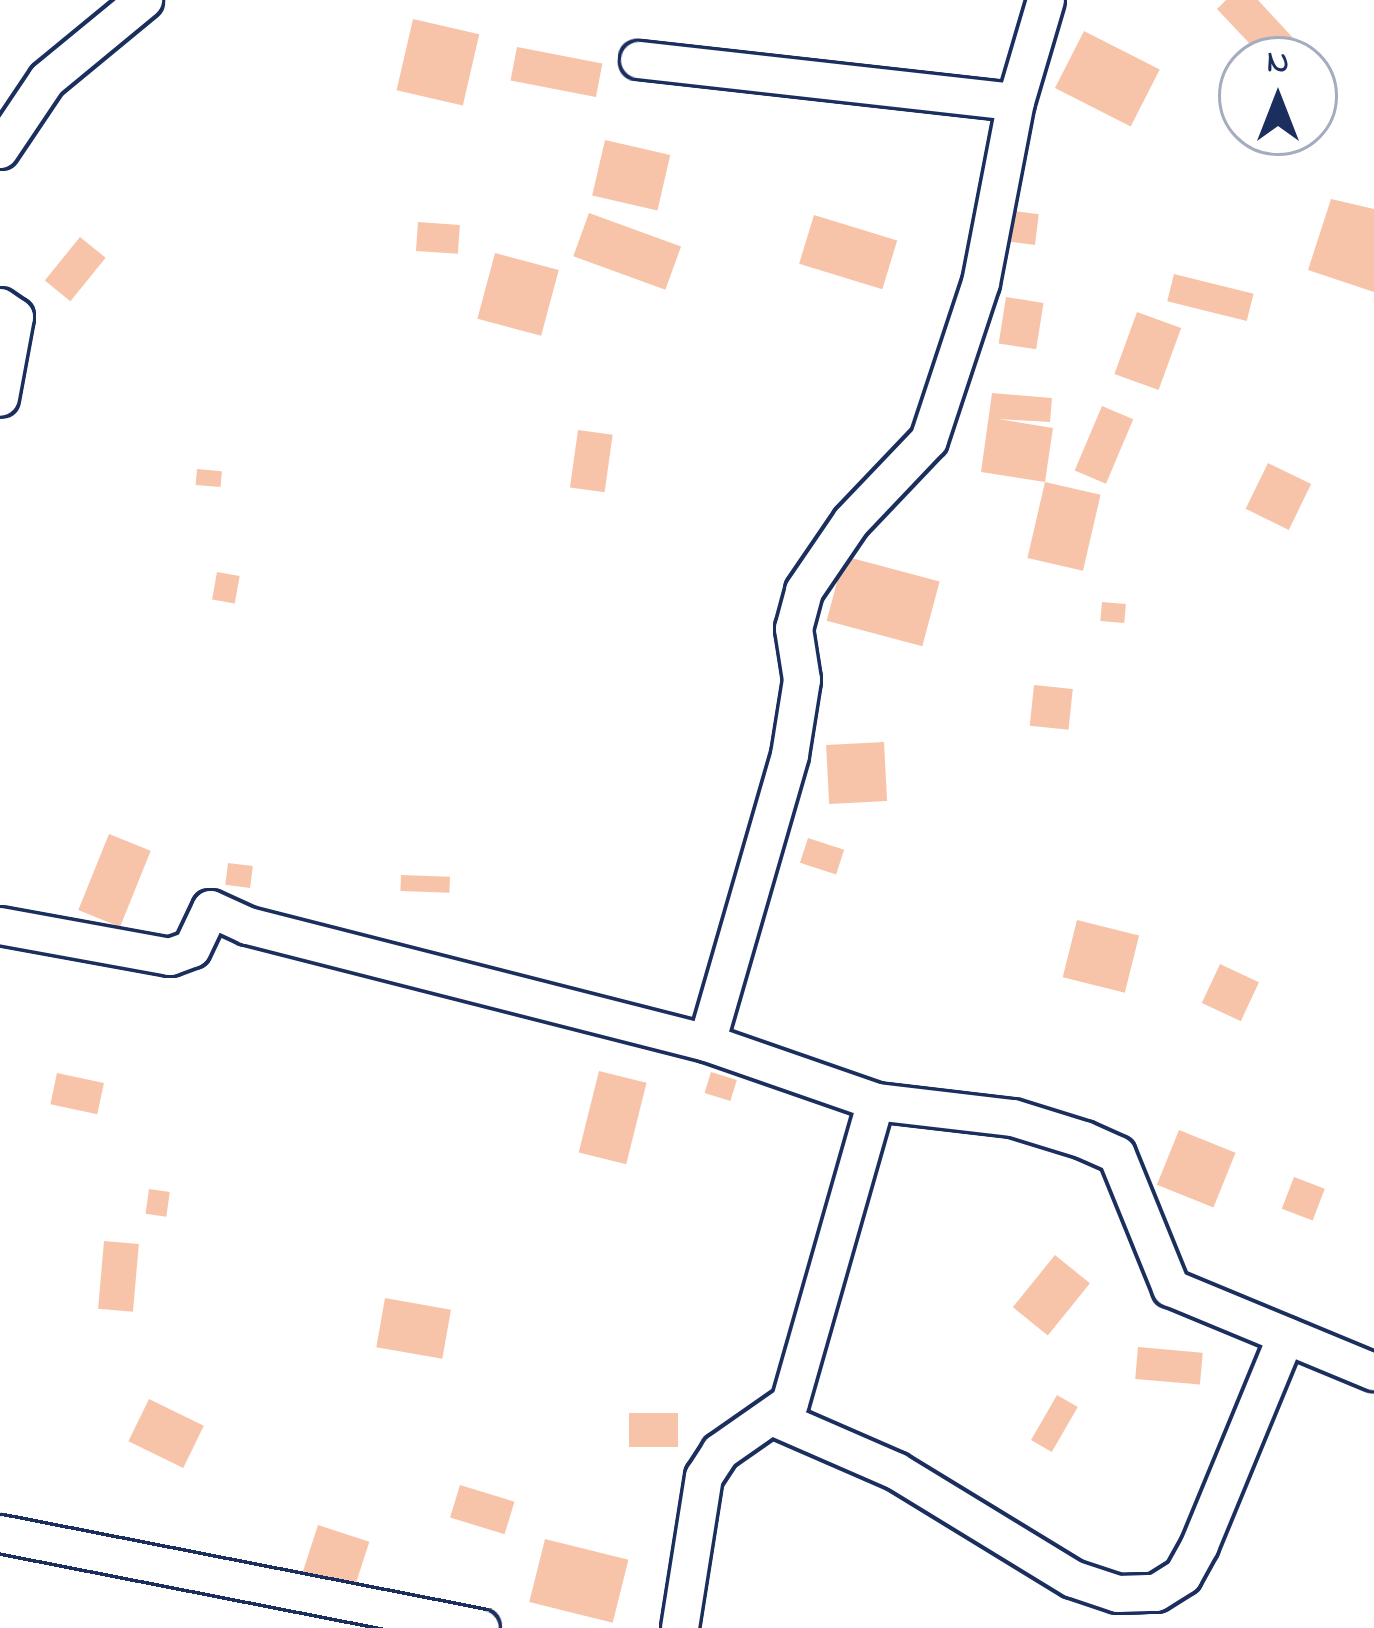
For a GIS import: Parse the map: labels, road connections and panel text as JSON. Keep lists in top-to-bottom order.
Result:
{
  "north": "top"
}
